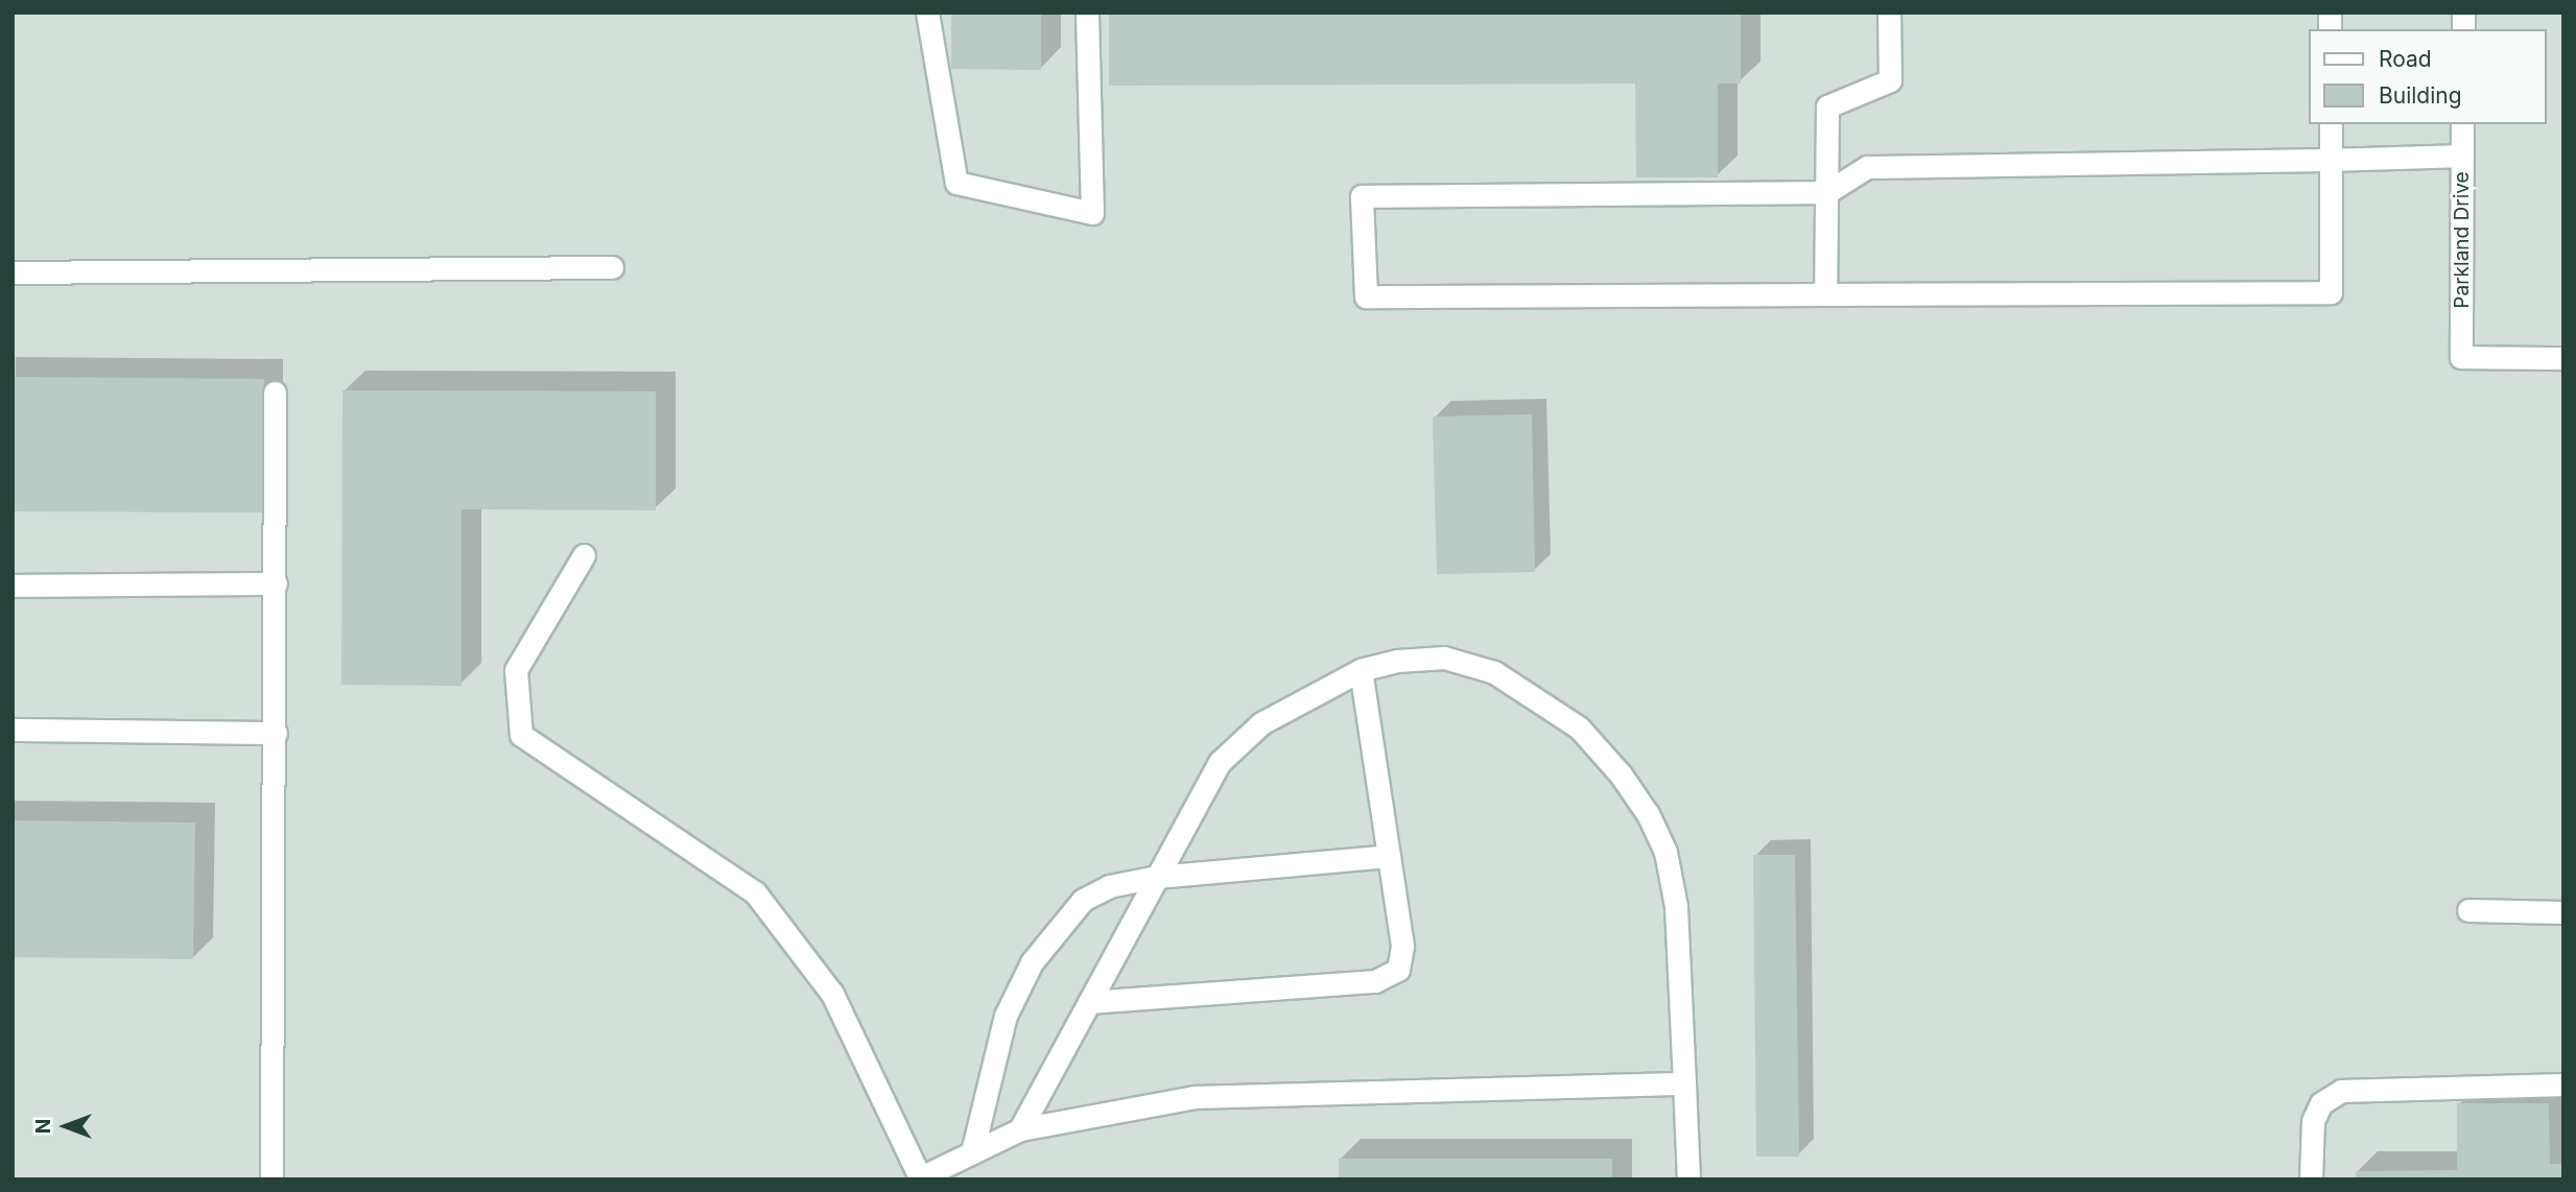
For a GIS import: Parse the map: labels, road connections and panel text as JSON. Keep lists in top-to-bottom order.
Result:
{
  "streets": {
    "street": ["Parkland Drive"]
  },
  "legend": ["Road", "Building"],
  "north": "left"
}
